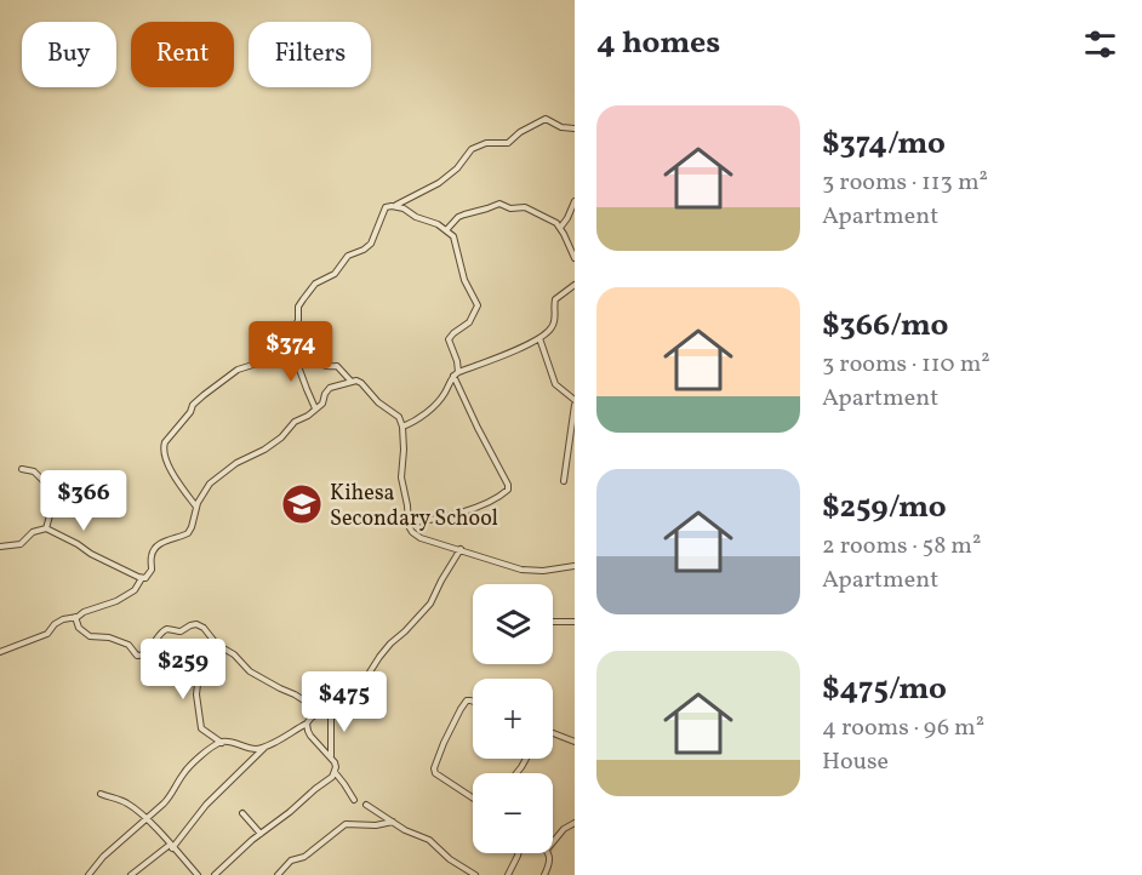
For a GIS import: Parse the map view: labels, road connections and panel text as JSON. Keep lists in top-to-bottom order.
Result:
{
  "places": {
    "school or university": ["Kihesa Secondary School"]
  },
  "page": {
    "heading": "4 homes",
    "chip": ["Buy", "Rent", "Filters"],
    "list": [
      {
        "name": "$374/mo",
        "note": "3 rooms · 113 m² · Apartment"
      },
      {
        "name": "$366/mo",
        "note": "3 rooms · 110 m² · Apartment"
      },
      {
        "name": "$259/mo",
        "note": "2 rooms · 58 m² · Apartment"
      },
      {
        "name": "$475/mo",
        "note": "4 rooms · 96 m² · House"
      }
    ],
    "price": [
      "$374",
      "$366",
      "$259",
      "$475"
    ],
    "map_buttons": ["+", "−"]
  }
}
